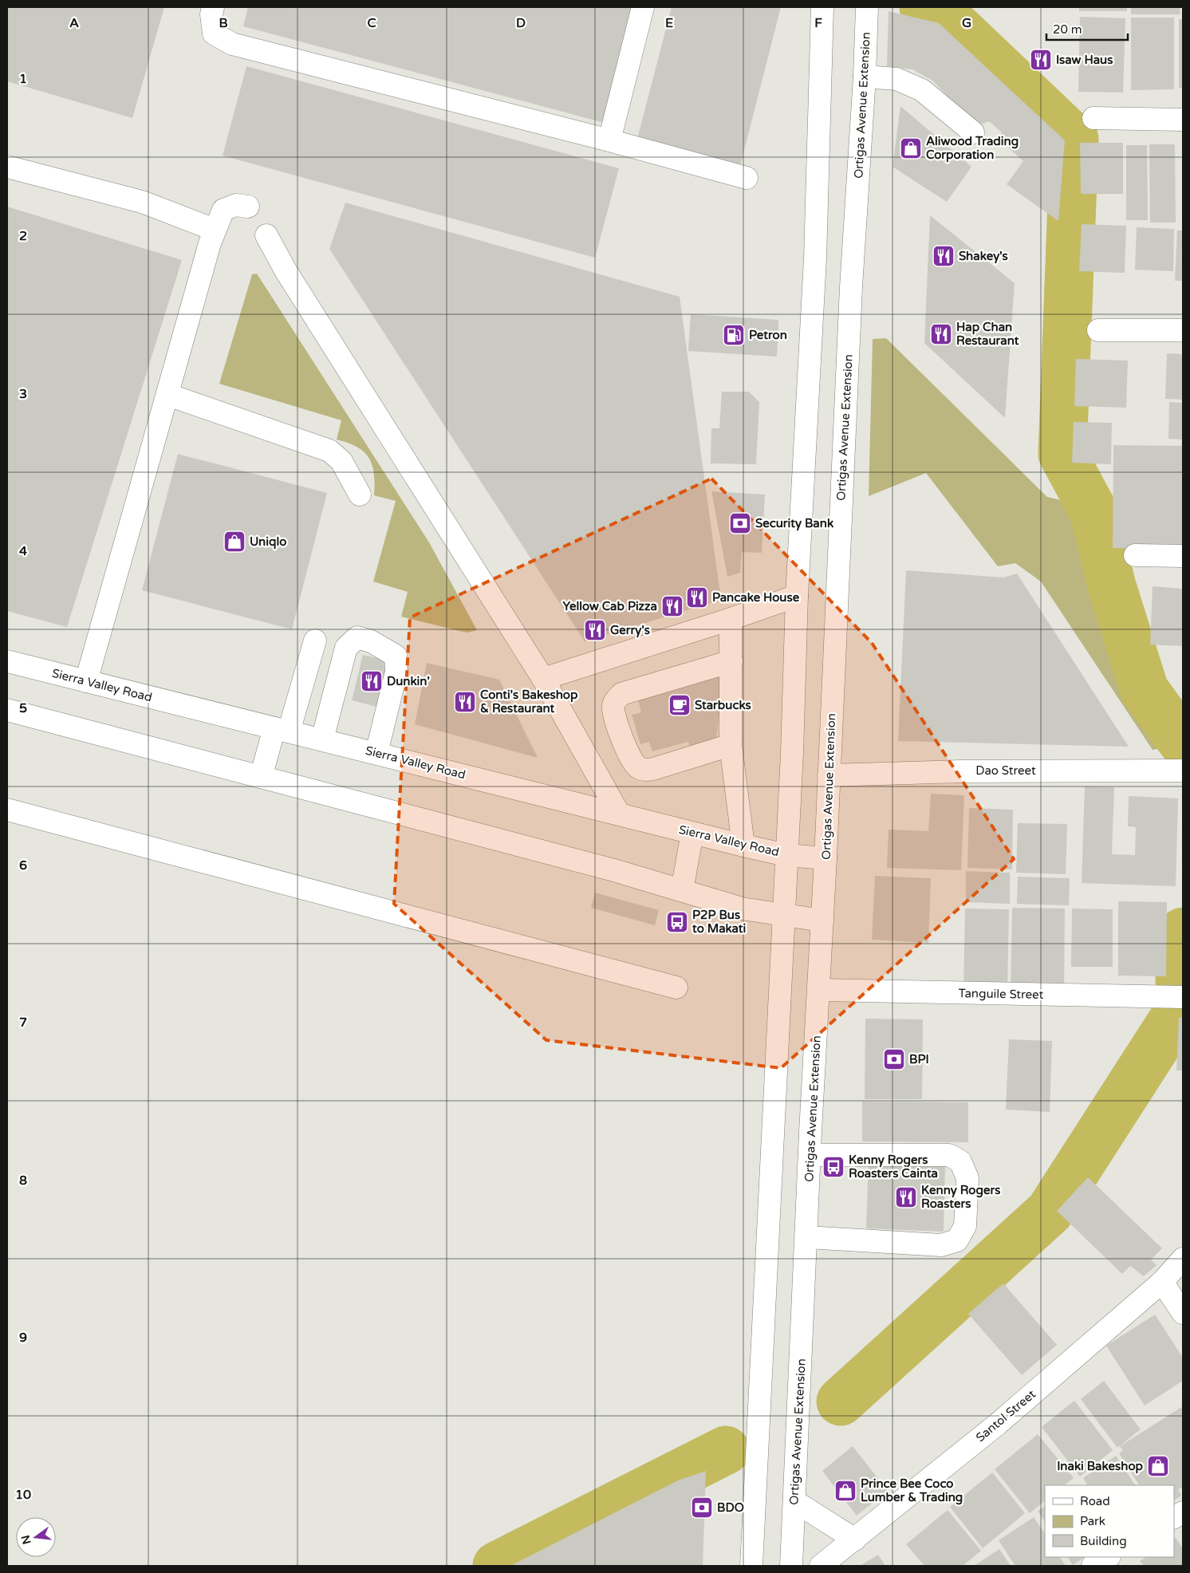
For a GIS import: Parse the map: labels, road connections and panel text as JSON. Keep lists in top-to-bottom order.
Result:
{
  "streets": {
    "street": [
      "Ortigas Avenue Extension",
      "Sierra Valley Road",
      "Dao Street",
      "Tanguile Street",
      "Santol Street"
    ]
  },
  "crossings": [
    ["Ortigas Avenue Extension", "Sierra Valley Road"],
    ["Ortigas Avenue Extension", "Dao Street"],
    ["Ortigas Avenue Extension", "Tanguile Street"]
  ],
  "places": {
    "restaurant": [
      "Isaw Haus",
      "Shakey's",
      "Hap Chan Restaurant",
      "Pancake House",
      "Yellow Cab Pizza",
      "Gerry's",
      "Dunkin'",
      "Conti's Bakeshop & Restaurant",
      "Kenny Rogers Roasters"
    ],
    "shop": [
      "Aliwood Trading Corporation",
      "Uniqlo",
      "Inaki Bakeshop",
      "Prince Bee Coco Lumber & Trading"
    ],
    "fuel station": ["Petron"],
    "bank": ["Security Bank", "BPI", "BDO"],
    "cafe": ["Starbucks"],
    "bus stop": ["P2P Bus to Makati", "Kenny Rogers Roasters Cainta"]
  },
  "legend": ["Road", "Park", "Building"],
  "scale_bar": "20 m",
  "north": "left",
  "grid": {
    "columns": [
      "A",
      "B",
      "C",
      "D",
      "E",
      "F",
      "G"
    ],
    "rows": [
      "1",
      "2",
      "3",
      "4",
      "5",
      "6",
      "7",
      "8",
      "9",
      "10"
    ]
  }
}
